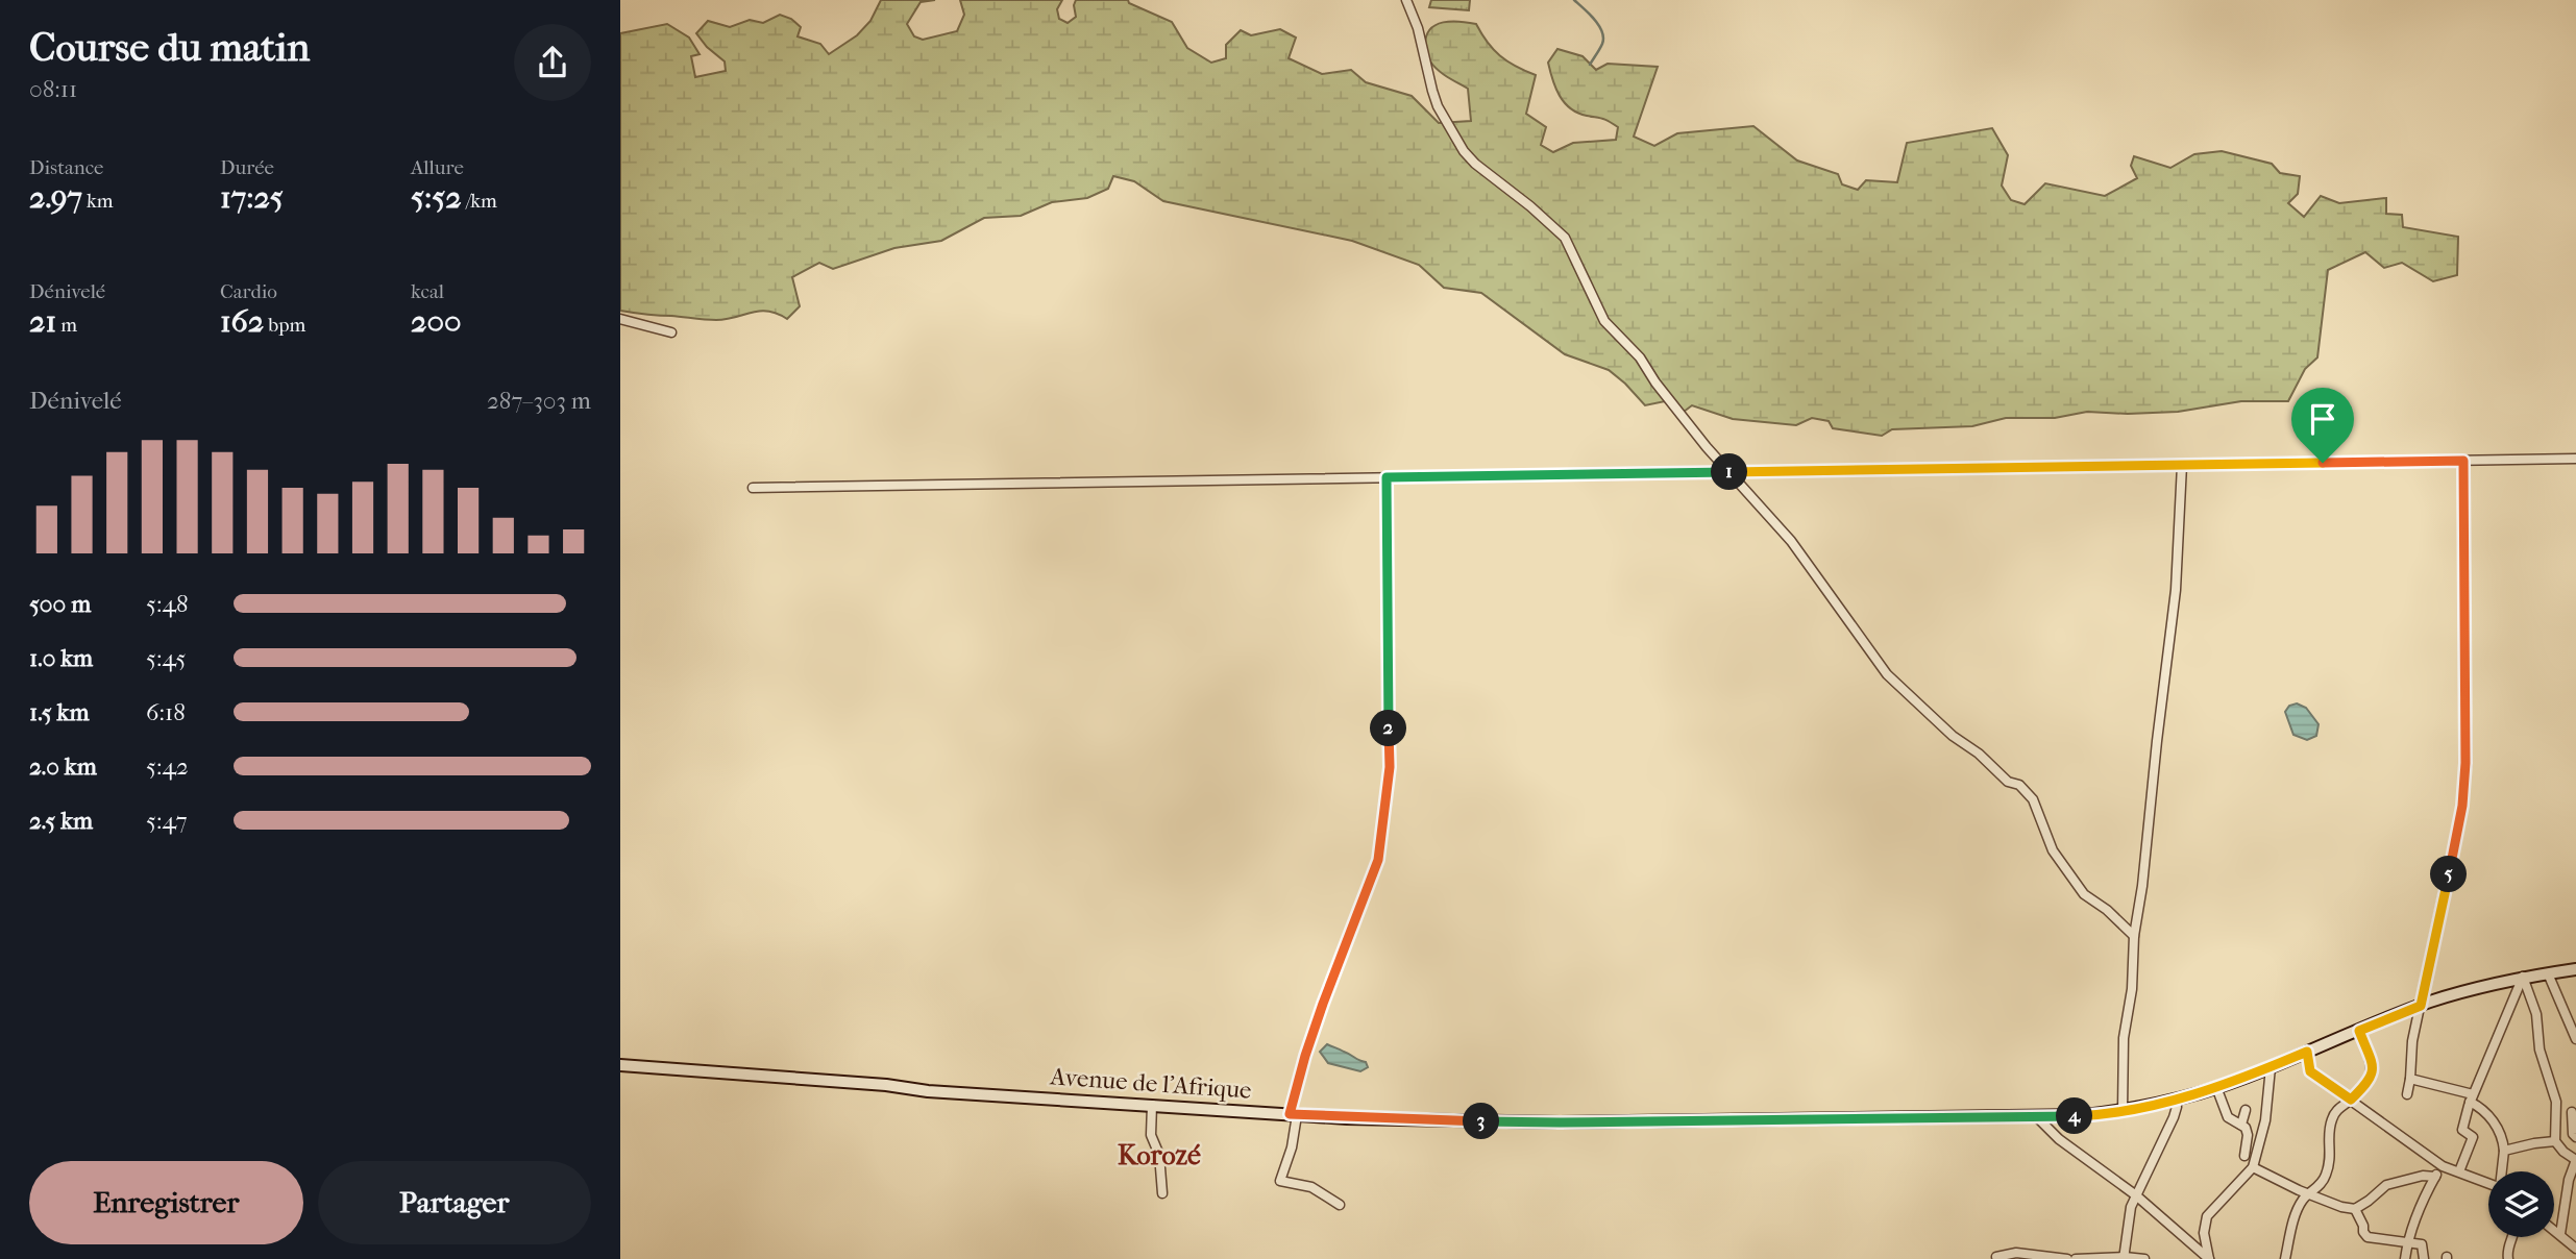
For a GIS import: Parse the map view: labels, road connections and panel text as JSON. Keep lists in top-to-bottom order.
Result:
{
  "streets": {
    "main road": ["Avenue de l'Afrique"]
  },
  "districts": ["Korozé"],
  "page": {
    "heading": ["Course du matin", "08:11"],
    "stats": [
      ["Distance", "2.97 km"],
      ["Durée", "17:25"],
      ["Allure", "5:52 /km"],
      ["Dénivelé", "21 m"],
      ["Cardio", "162 bpm"],
      ["kcal", "200"]
    ],
    "chart": ["Dénivelé", "287–303 m"],
    "pins": [
      "1",
      "2",
      "5",
      "4",
      "3"
    ],
    "list": [
      {
        "name": "500 m",
        "note": "5:48"
      },
      {
        "name": "1.0 km",
        "note": "5:45"
      },
      {
        "name": "1.5 km",
        "note": "6:18"
      },
      {
        "name": "2.0 km",
        "note": "5:42"
      },
      {
        "name": "2.5 km",
        "note": "5:47"
      }
    ],
    "buttons": ["Enregistrer", "Partager"]
  }
}
